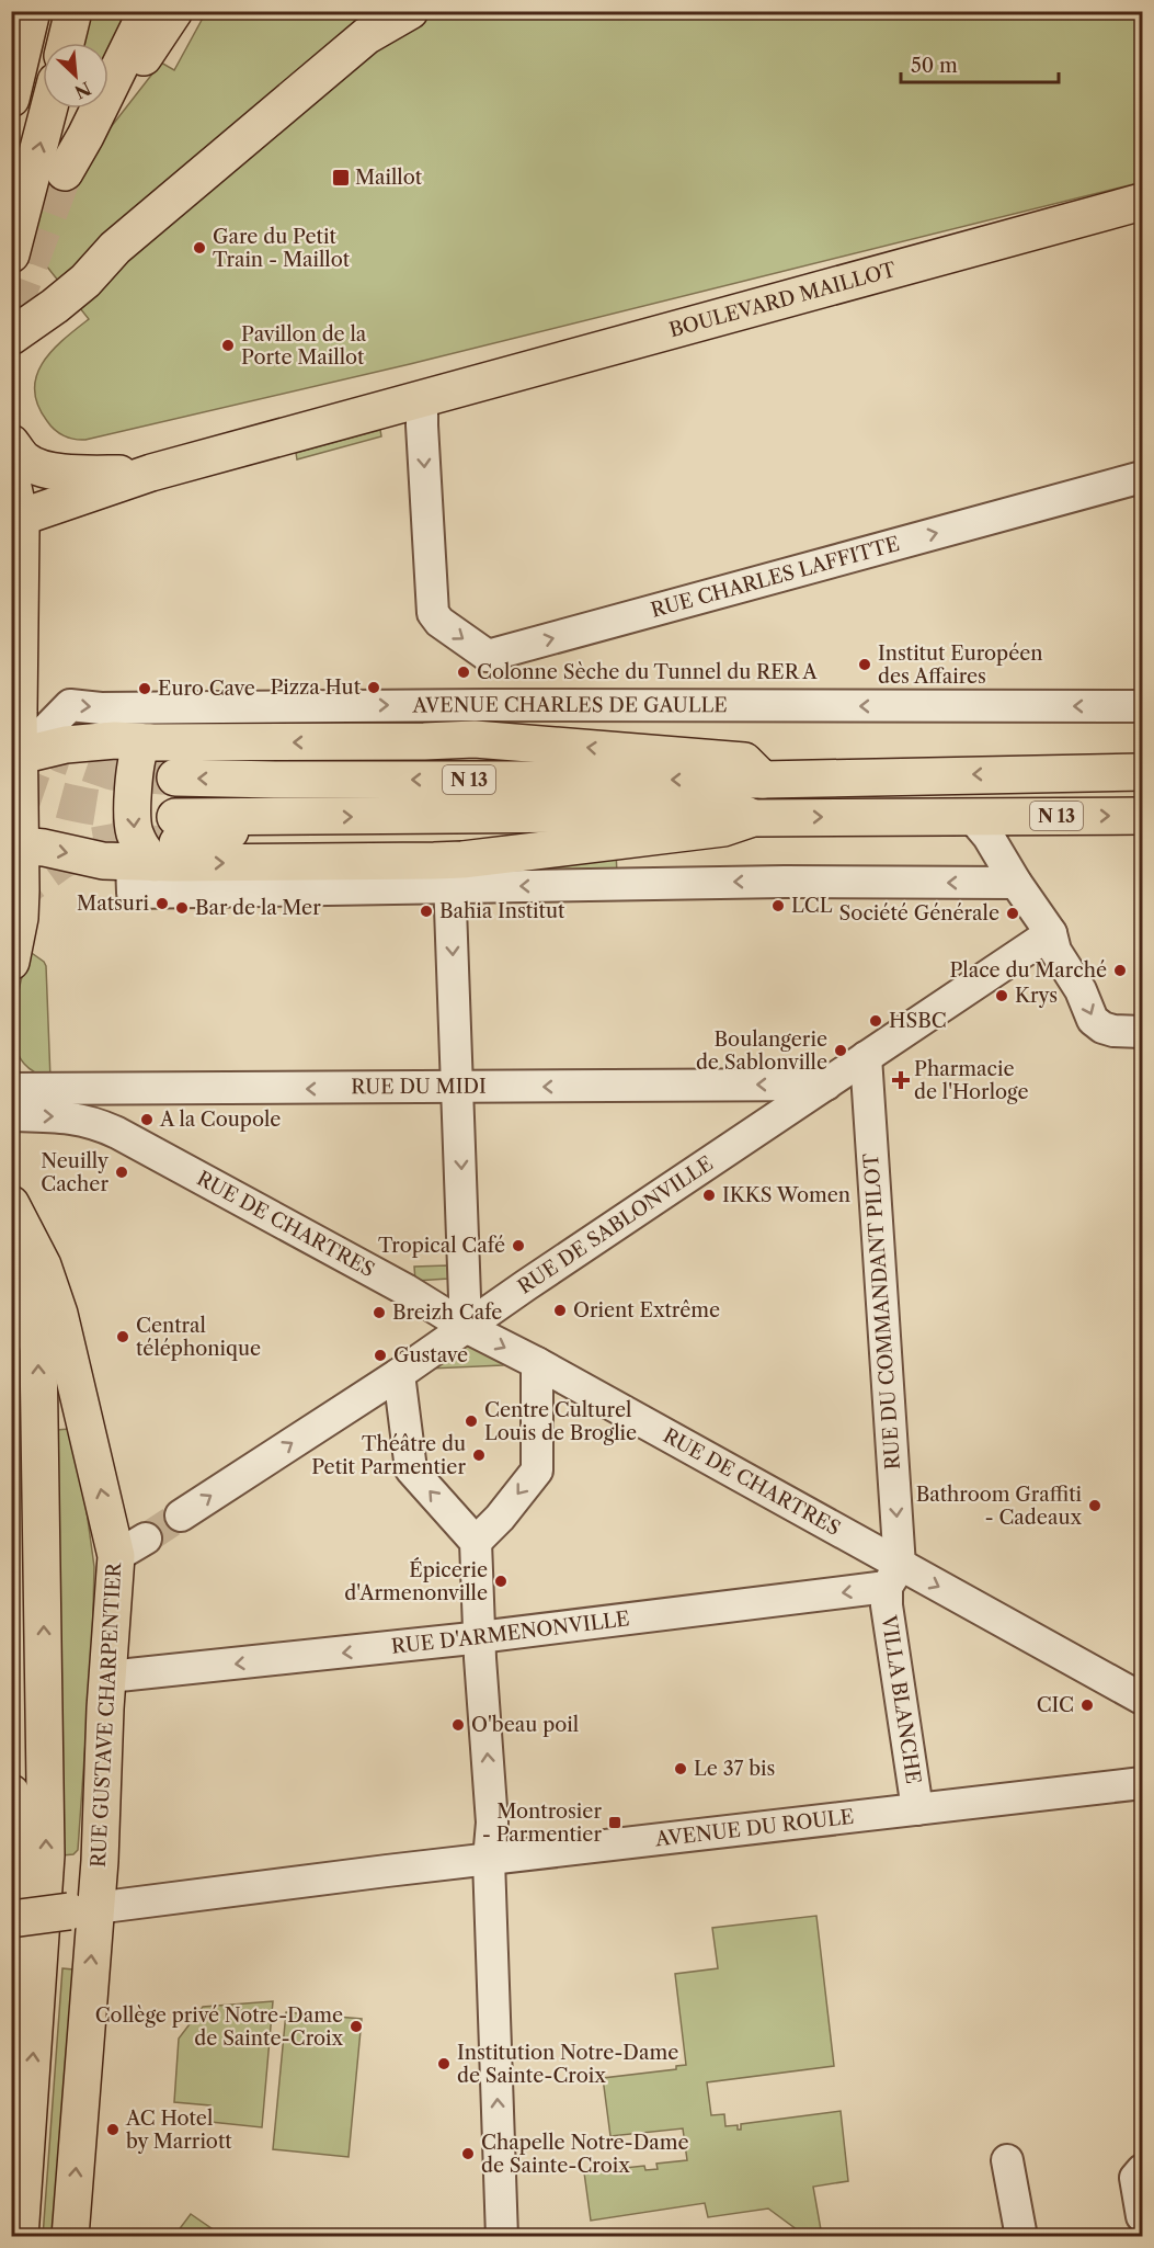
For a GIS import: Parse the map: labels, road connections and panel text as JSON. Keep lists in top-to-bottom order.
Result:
{
  "streets": {
    "main road": [
      "BOULEVARD MAILLOT",
      "AVENUE CHARLES DE GAULLE",
      "N 13",
      "RUE GUSTAVE CHARPENTIER"
    ],
    "street": [
      "RUE CHARLES LAFFITTE",
      "RUE DU MIDI",
      "RUE DE CHARTRES",
      "RUE DE SABLONVILLE",
      "RUE DU COMMANDANT PILOT",
      "RUE D'ARMENONVILLE",
      "VILLA BLANCHE",
      "AVENUE DU ROULE"
    ]
  },
  "crossings": [
    ["AVENUE CHARLES DE GAULLE", "N 13"],
    ["RUE DU MIDI", "RUE DE CHARTRES"],
    ["RUE DU MIDI", "RUE DE SABLONVILLE"],
    ["RUE DE CHARTRES", "RUE DE SABLONVILLE"],
    ["RUE DE CHARTRES", "RUE DU COMMANDANT PILOT"],
    ["RUE DE CHARTRES", "RUE D'ARMENONVILLE"],
    ["RUE DE CHARTRES", "VILLA BLANCHE"],
    ["RUE DE SABLONVILLE", "RUE DU COMMANDANT PILOT"],
    ["RUE DU COMMANDANT PILOT", "RUE D'ARMENONVILLE"],
    ["RUE DU COMMANDANT PILOT", "VILLA BLANCHE"],
    ["RUE D'ARMENONVILLE", "VILLA BLANCHE"],
    ["RUE D'ARMENONVILLE", "RUE GUSTAVE CHARPENTIER"],
    ["VILLA BLANCHE", "AVENUE DU ROULE"],
    ["RUE GUSTAVE CHARPENTIER", "AVENUE DU ROULE"]
  ],
  "one_way": ["RUE CHARLES LAFFITTE", "RUE DU COMMANDANT PILOT", "RUE D'ARMENONVILLE"],
  "places": {
    "transit": ["Maillot", "Montrosier - Parmentier"],
    "other": [
      "Gare du Petit Train - Maillot",
      "Pavillon de la Porte Maillot",
      "Institut Européen des Affaires",
      "Colonne Sèche du Tunnel du RER A",
      "Pizza Hut",
      "Euro Cave",
      "Matsuri",
      "LCL",
      "Bar de la Mer",
      "Bahia Institut",
      "Société Générale",
      "Place du Marché",
      "Krys",
      "HSBC",
      "Boulangerie de Sablonville",
      "A la Coupole",
      "Neuilly Cacher",
      "IKKS Women",
      "Tropical Café",
      "Orient Extrême",
      "Breizh Cafe",
      "Central téléphonique",
      "Gustave",
      "Centre Culturel Louis de Broglie",
      "Théâtre du Petit Parmentier",
      "Bathroom Graffiti - Cadeaux",
      "Épicerie d'Armenonville",
      "CIC",
      "O'beau poil",
      "Le 37 bis",
      "Collège privé Notre-Dame de Sainte-Croix",
      "Institution Notre-Dame de Sainte-Croix",
      "AC Hotel by Marriott",
      "Chapelle Notre-Dame de Sainte-Croix"
    ],
    "health": ["Pharmacie de l'Horloge"]
  },
  "scale_bar": "50 m",
  "north": "bottom right"
}
